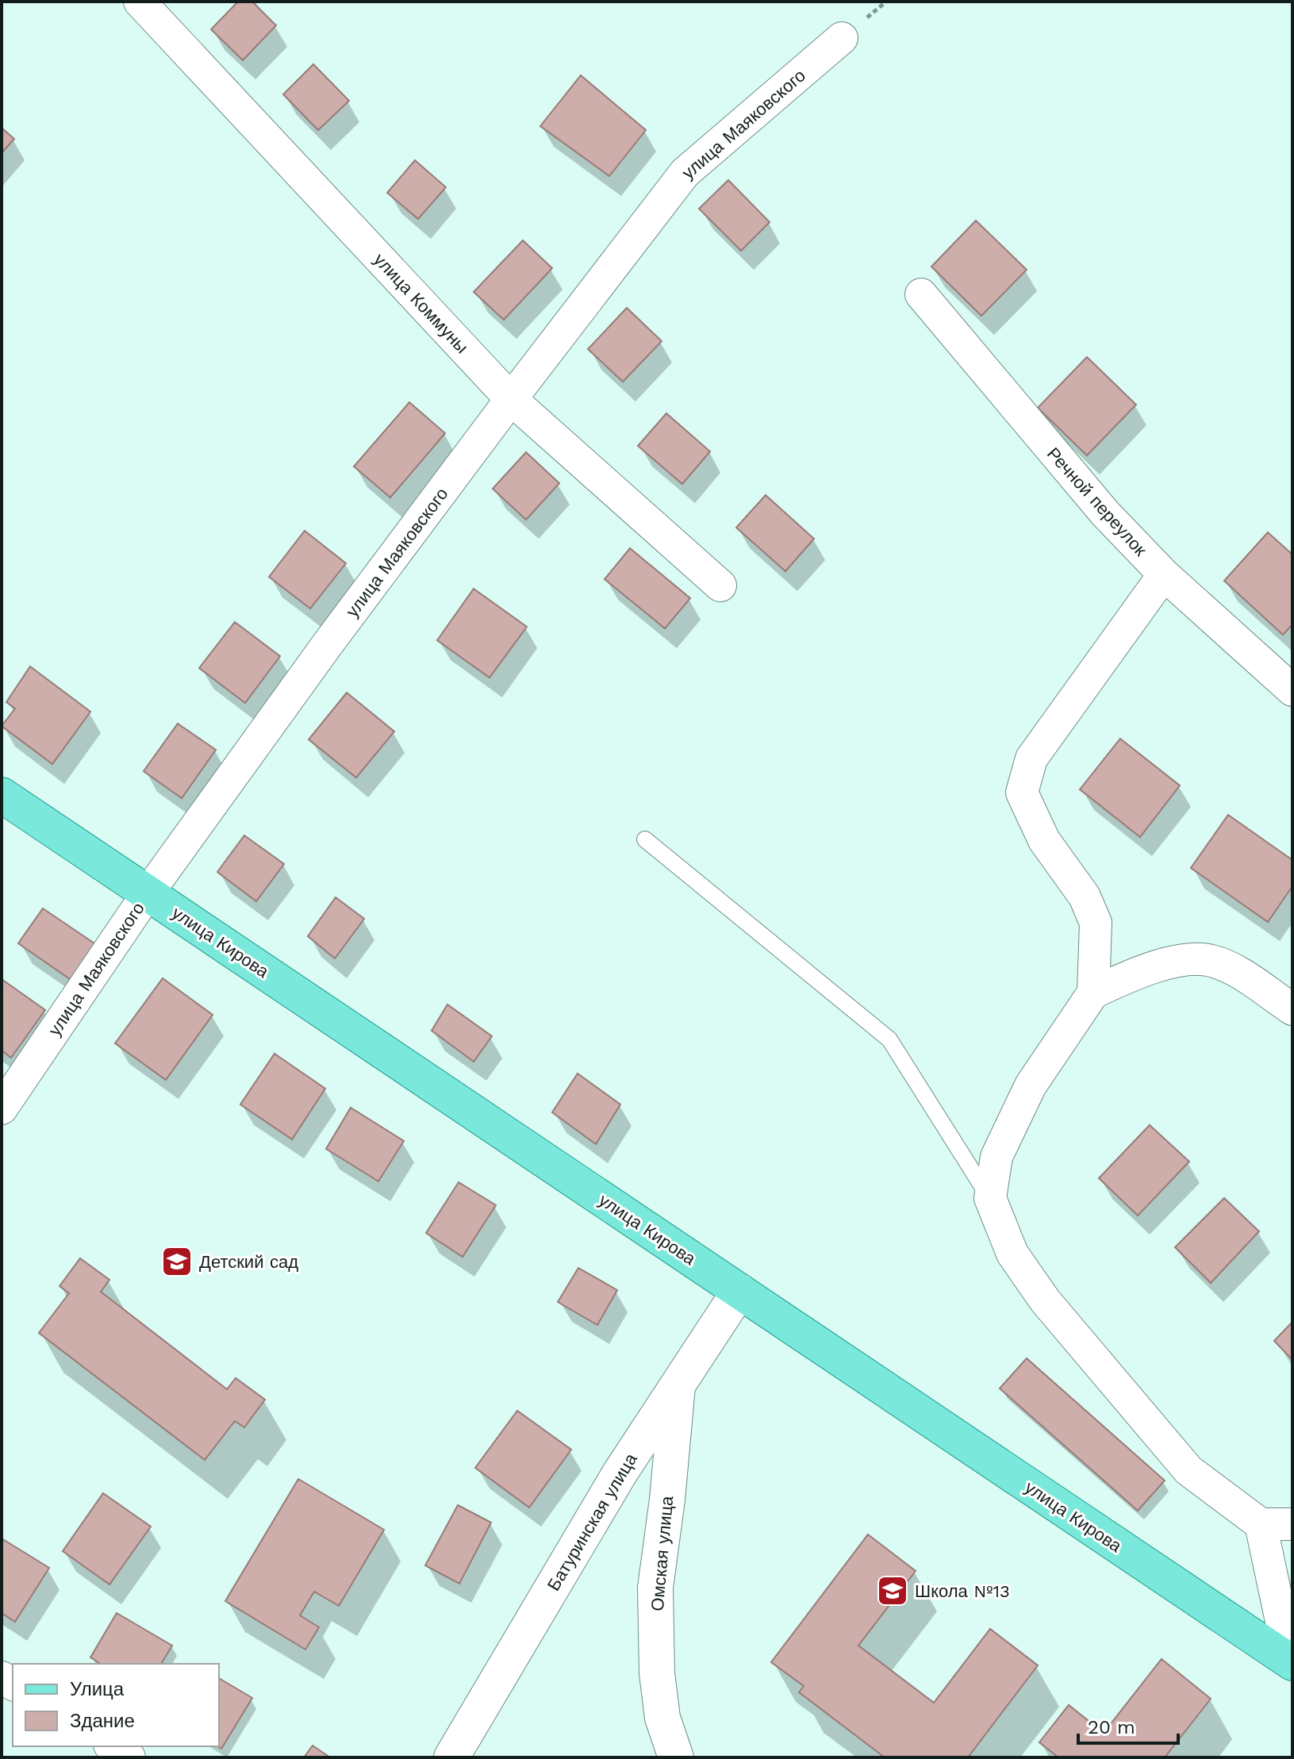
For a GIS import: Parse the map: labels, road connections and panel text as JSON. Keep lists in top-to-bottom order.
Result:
{
  "streets": {
    "main road": ["улица Кирова", "Батуринская улица", "Омская улица"],
    "street": ["улица Маяковского", "улица Коммуны", "Речной переулок"]
  },
  "crossings": [
    ["улица Маяковского", "улица Коммуны"],
    ["улица Маяковского", "улица Кирова"],
    ["улица Кирова", "Батуринская улица"],
    ["Батуринская улица", "Омская улица"]
  ],
  "places": {
    "school or university": ["Детский сад", "Школа №13"]
  },
  "legend": ["Улица", "Здание"],
  "scale_bar": "20 m"
}
